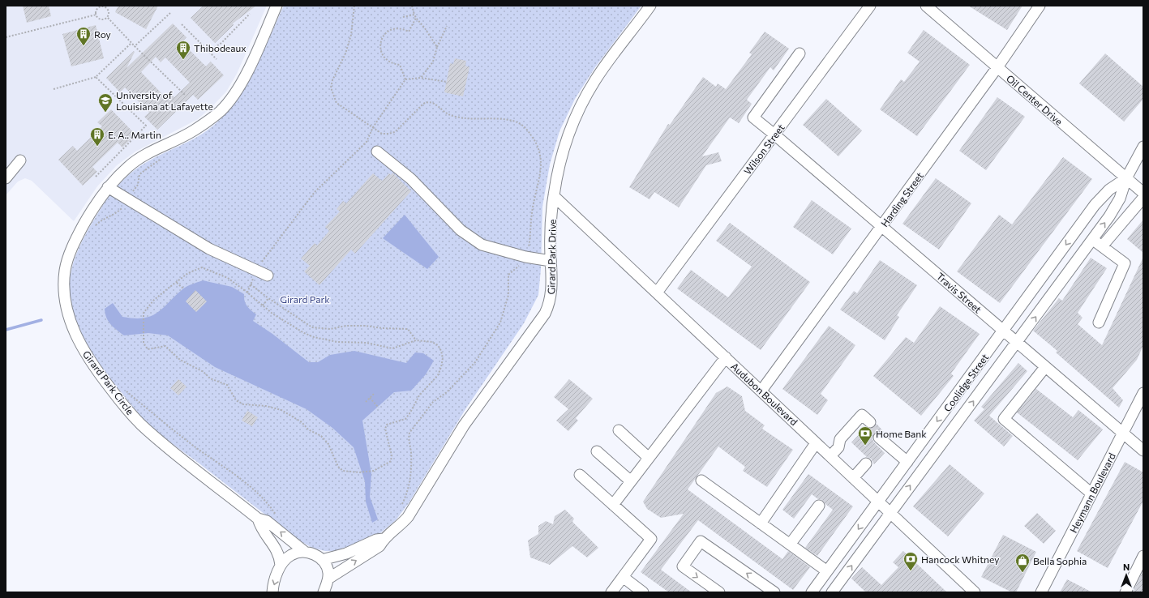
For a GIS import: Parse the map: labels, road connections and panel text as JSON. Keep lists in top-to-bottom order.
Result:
{
  "streets": {
    "street": [
      "Oil Center Drive",
      "Wilson Street",
      "Harding Street",
      "Girard Park Drive",
      "Travis Street",
      "Girard Park Circle",
      "Coolidge Street",
      "Audubon Boulevard",
      "Heymann Boulevard"
    ]
  },
  "crossings": [
    ["Oil Center Drive", "Harding Street"],
    ["Oil Center Drive", "Coolidge Street"],
    ["Wilson Street", "Travis Street"],
    ["Wilson Street", "Audubon Boulevard"],
    ["Harding Street", "Travis Street"],
    ["Harding Street", "Audubon Boulevard"],
    ["Girard Park Drive", "Girard Park Circle"],
    ["Girard Park Drive", "Audubon Boulevard"],
    ["Travis Street", "Coolidge Street"],
    ["Travis Street", "Heymann Boulevard"],
    ["Coolidge Street", "Audubon Boulevard"]
  ],
  "parks": ["Girard Park"],
  "places": {
    "building": ["Roy", "Thibodeaux", "E. A.. Martin"],
    "school or university": ["University of Louisiana at Lafayette"],
    "bank": ["Home Bank", "Hancock Whitney"],
    "shop": ["Bella Sophia"]
  },
  "north": "top"
}
